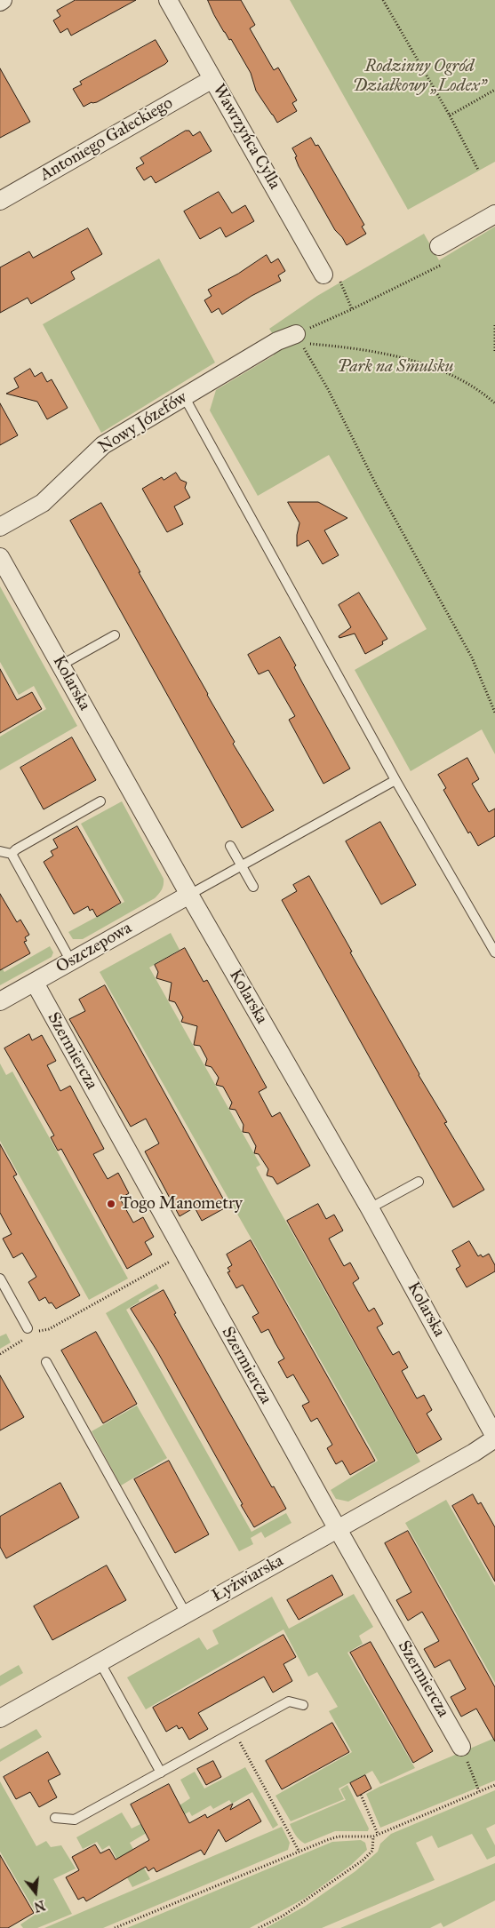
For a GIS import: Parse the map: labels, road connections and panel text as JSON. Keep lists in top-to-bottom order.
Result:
{
  "streets": {
    "street": [
      "Wawrzyńca Cylla",
      "Antoniego Gałeckiego",
      "Nowy Józefów",
      "Kolarska",
      "Oszczepowa",
      "Szermiercza",
      "Łyżwiarska"
    ]
  },
  "crossings": [
    ["Wawrzyńca Cylla", "Antoniego Gałeckiego"],
    ["Kolarska", "Oszczepowa"],
    ["Kolarska", "Łyżwiarska"],
    ["Oszczepowa", "Szermiercza"],
    ["Szermiercza", "Łyżwiarska"]
  ],
  "parks": ["Rodzinny Ogród Działkowy „Lodex”", "Park na Smulsku"],
  "places": ["Togo Manometry"],
  "north": "bottom"
}
